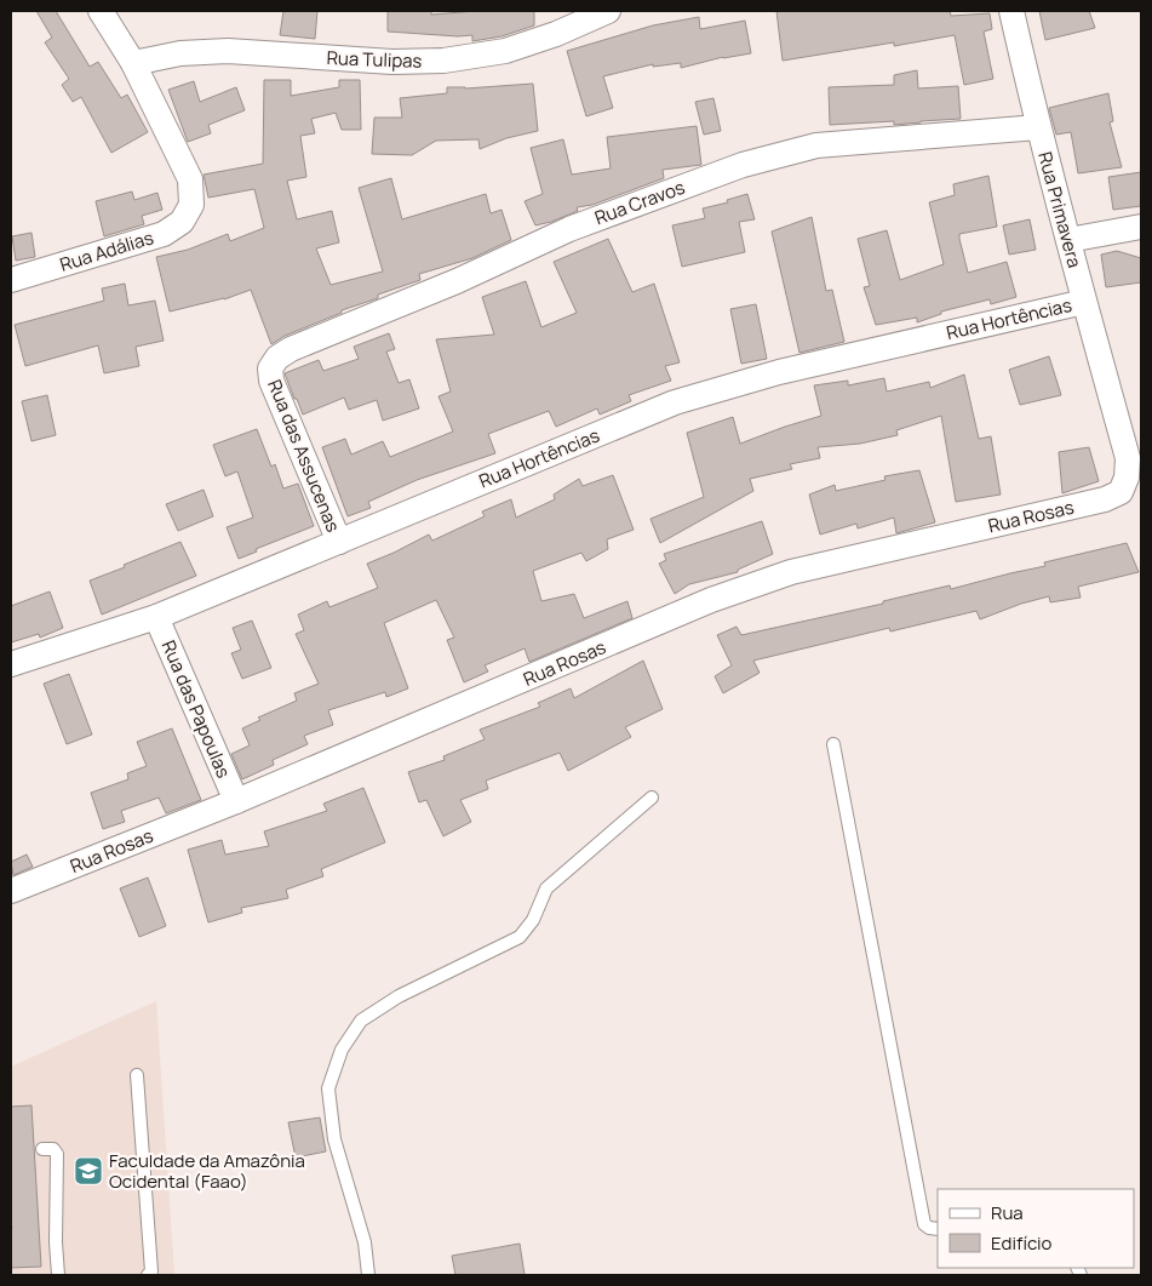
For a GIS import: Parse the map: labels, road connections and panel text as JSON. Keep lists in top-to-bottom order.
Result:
{
  "streets": {
    "street": [
      "Rua Tulipas",
      "Rua Cravos",
      "Rua Primavera",
      "Rua Adálias",
      "Rua Hortências",
      "Rua das Assucenas",
      "Rua Rosas",
      "Rua das Papoulas"
    ]
  },
  "crossings": [
    ["Rua Tulipas", "Rua Adálias"],
    ["Rua Cravos", "Rua Primavera"],
    ["Rua Cravos", "Rua das Assucenas"],
    ["Rua Primavera", "Rua Hortências"],
    ["Rua Primavera", "Rua Rosas"],
    ["Rua Hortências", "Rua das Assucenas"],
    ["Rua Hortências", "Rua das Papoulas"],
    ["Rua Rosas", "Rua das Papoulas"]
  ],
  "places": {
    "school or university": ["Faculdade da Amazônia Ocidental (Faao)"]
  },
  "legend": ["Rua", "Edifício"]
}
